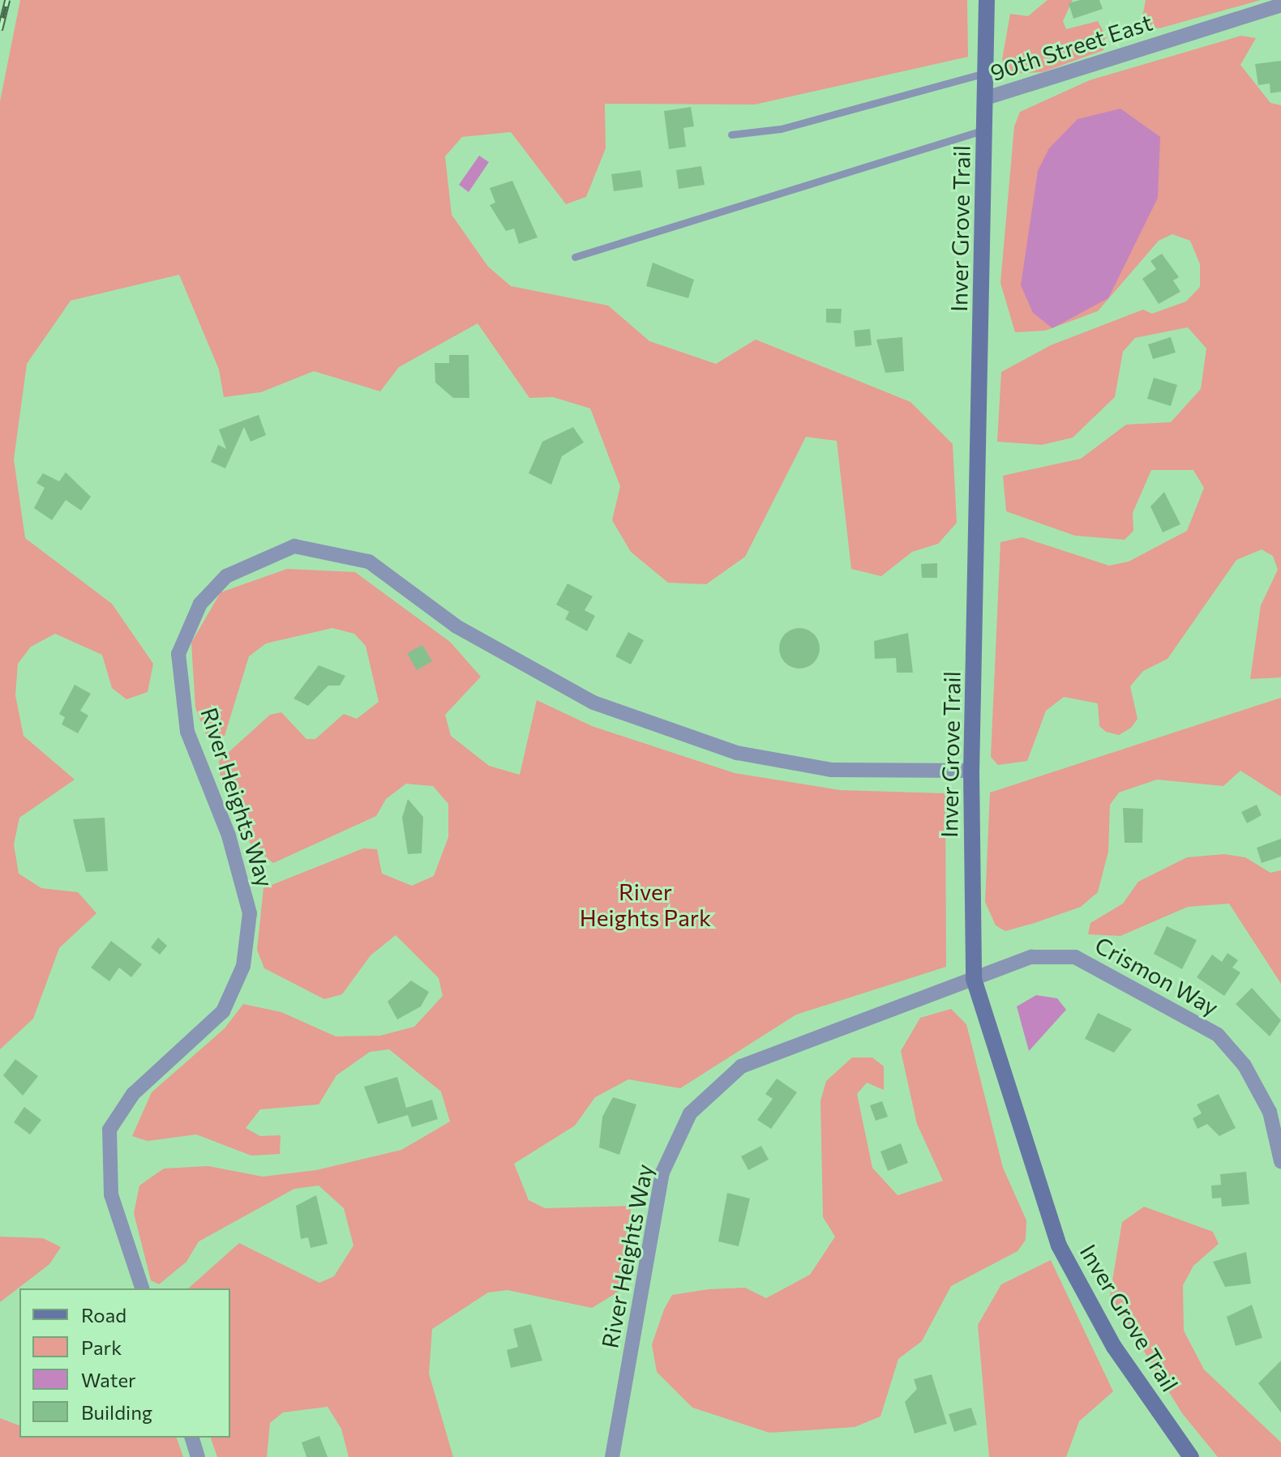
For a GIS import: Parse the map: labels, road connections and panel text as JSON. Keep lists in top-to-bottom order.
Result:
{
  "streets": {
    "street": [
      "90th Street East",
      "Inver Grove Trail",
      "River Heights Way",
      "Crismon Way"
    ]
  },
  "crossings": [
    ["90th Street East", "Inver Grove Trail"],
    ["Inver Grove Trail", "River Heights Way"],
    ["Inver Grove Trail", "Crismon Way"],
    ["River Heights Way", "Crismon Way"]
  ],
  "parks": ["River Heights Park"],
  "legend": [
    "Road",
    "Park",
    "Water",
    "Building"
  ]
}
